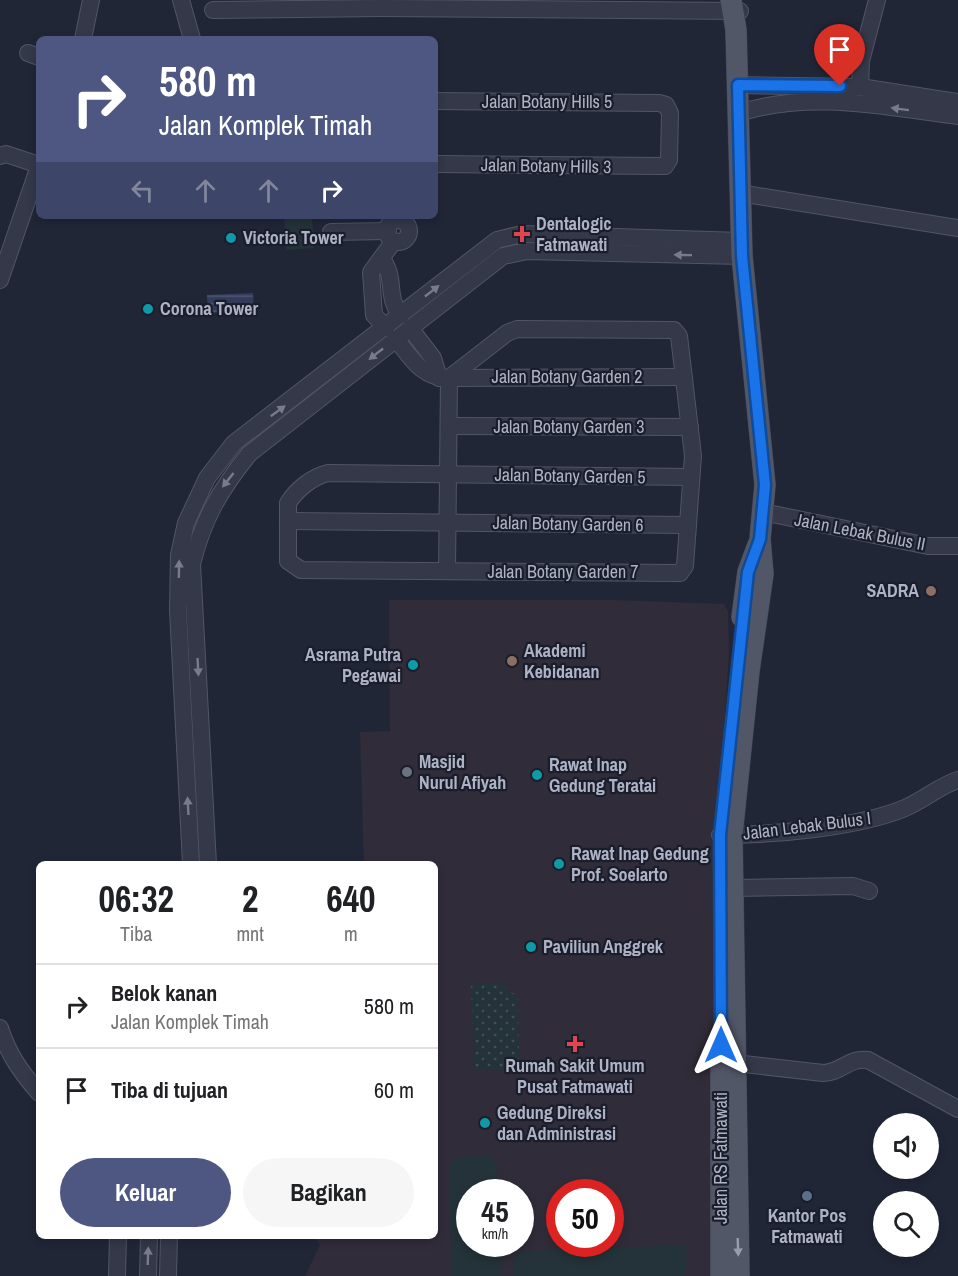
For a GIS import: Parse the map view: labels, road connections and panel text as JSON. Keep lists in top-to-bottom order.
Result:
{
  "streets": {
    "main road": ["Jalan RS Fatmawati"],
    "street": [
      "Jalan Botany Hills 5",
      "Jalan Botany Hills 3",
      "Jalan Botany Garden 2",
      "Jalan Botany Garden 3",
      "Jalan Botany Garden 5",
      "Jalan Botany Garden 6",
      "Jalan Lebak Bulus II",
      "Jalan Botany Garden 7",
      "Jalan Lebak Bulus I"
    ]
  },
  "crossings": [
    ["Jalan Botany Hills 5", "Jalan Botany Hills 3"],
    ["Jalan Botany Garden 5", "Jalan Botany Garden 6"],
    ["Jalan Botany Garden 5", "Jalan Botany Garden 7"],
    ["Jalan Botany Garden 6", "Jalan Botany Garden 7"],
    ["Jalan Lebak Bulus II", "Jalan RS Fatmawati"],
    ["Jalan Lebak Bulus I", "Jalan RS Fatmawati"]
  ],
  "places": {
    "health": ["Dentalogic Fatmawati", "Rumah Sakit Umum Pusat Fatmawati"],
    "other": [
      "Victoria Tower",
      "Corona Tower",
      "SADRA",
      "Akademi Kebidanan",
      "Asrama Putra Pegawai",
      "Masjid Nurul Afiyah",
      "Rawat Inap Gedung Teratai",
      "Rawat Inap Gedung Prof. Soelarto",
      "Paviliun Anggrek",
      "Gedung Direksi dan Administrasi",
      "Kantor Pos Fatmawati"
    ]
  },
  "page": {
    "turn": ["580 m", "Jalan Komplek Timah"],
    "eta": [
      "06:32",
      "Tiba",
      "2",
      "mnt",
      "640",
      "m"
    ],
    "list": [
      {
        "name": "Belok kanan",
        "note": "Jalan Komplek Timah",
        "value": "580 m"
      },
      {
        "name": "Tiba di tujuan",
        "value": "60 m"
      }
    ],
    "buttons": ["Keluar", "Bagikan"],
    "speed": "45 km/h",
    "limit": "50"
  }
}
